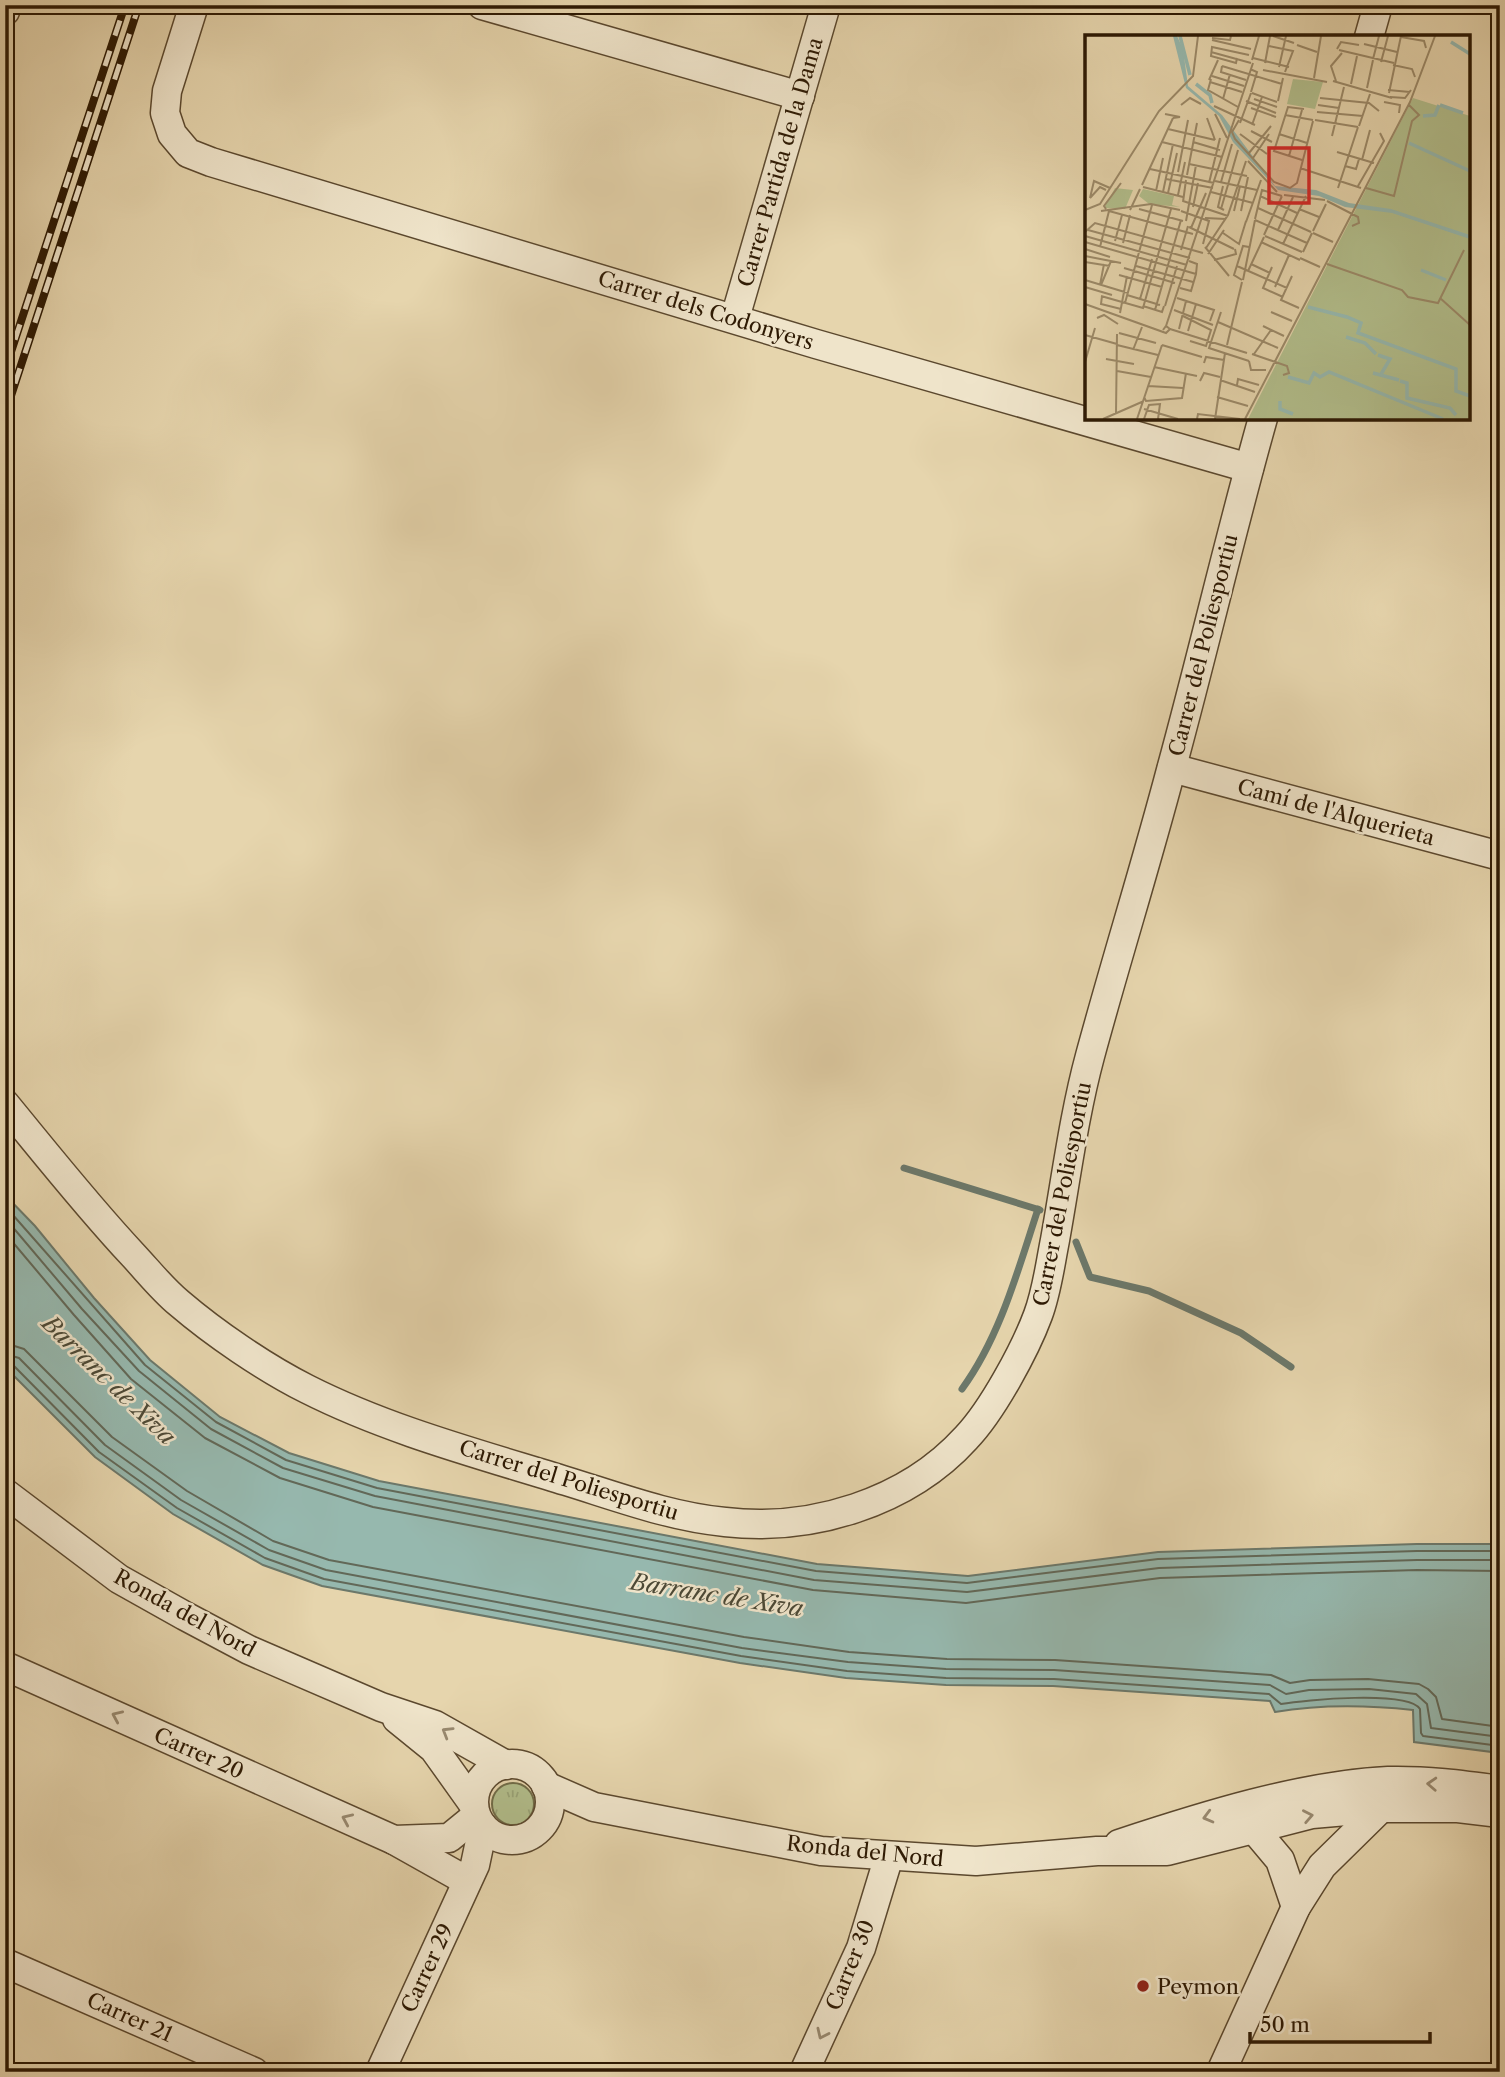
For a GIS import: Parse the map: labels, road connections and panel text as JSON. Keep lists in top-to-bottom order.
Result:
{
  "streets": {
    "street": [
      "Carrer Partida de la Dama",
      "Carrer dels Codonyers",
      "Carrer del Poliesportiu",
      "Camí de l'Alquerieta",
      "Ronda del Nord",
      "Carrer 20",
      "Carrer 30",
      "Carrer 29",
      "Carrer 21"
    ]
  },
  "crossings": [
    ["Carrer Partida de la Dama", "Carrer dels Codonyers"],
    ["Carrer dels Codonyers", "Carrer del Poliesportiu"],
    ["Carrer del Poliesportiu", "Camí de l'Alquerieta"],
    ["Ronda del Nord", "Carrer 20"],
    ["Ronda del Nord", "Carrer 30"],
    ["Ronda del Nord", "Carrer 29"],
    ["Carrer 20", "Carrer 29"]
  ],
  "one_way": ["Carrer 20", "Carrer 30"],
  "water": ["Barranc de Xiva"],
  "places": ["Peymon"],
  "scale_bar": "50 m"
}
